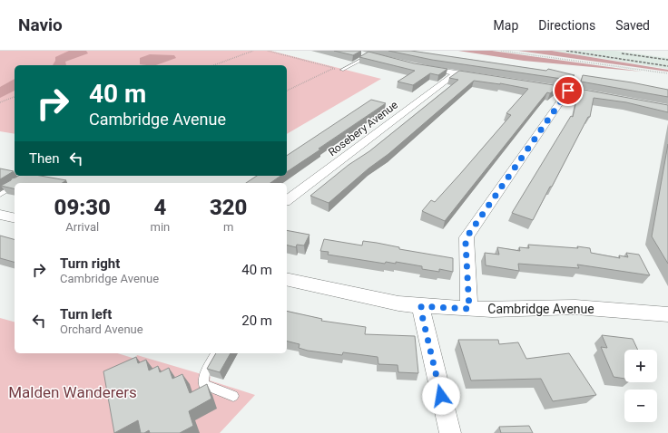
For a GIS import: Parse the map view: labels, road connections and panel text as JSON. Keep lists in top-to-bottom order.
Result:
{
  "streets": {
    "street": ["Rosebery Avenue", "Cambridge Avenue"]
  },
  "parks": ["Malden Wanderers"],
  "page": {
    "header": "Navio",
    "nav": ["Map", "Directions", "Saved"],
    "turn": ["40 m", "Cambridge Avenue"],
    "then": "Then",
    "eta": [
      "09:30",
      "Arrival",
      "4",
      "min",
      "320",
      "m"
    ],
    "list": [
      {
        "name": "Turn right",
        "note": "Cambridge Avenue",
        "value": "40 m"
      },
      {
        "name": "Turn left",
        "note": "Orchard Avenue",
        "value": "20 m"
      }
    ],
    "map_buttons": ["+", "−"]
  }
}
